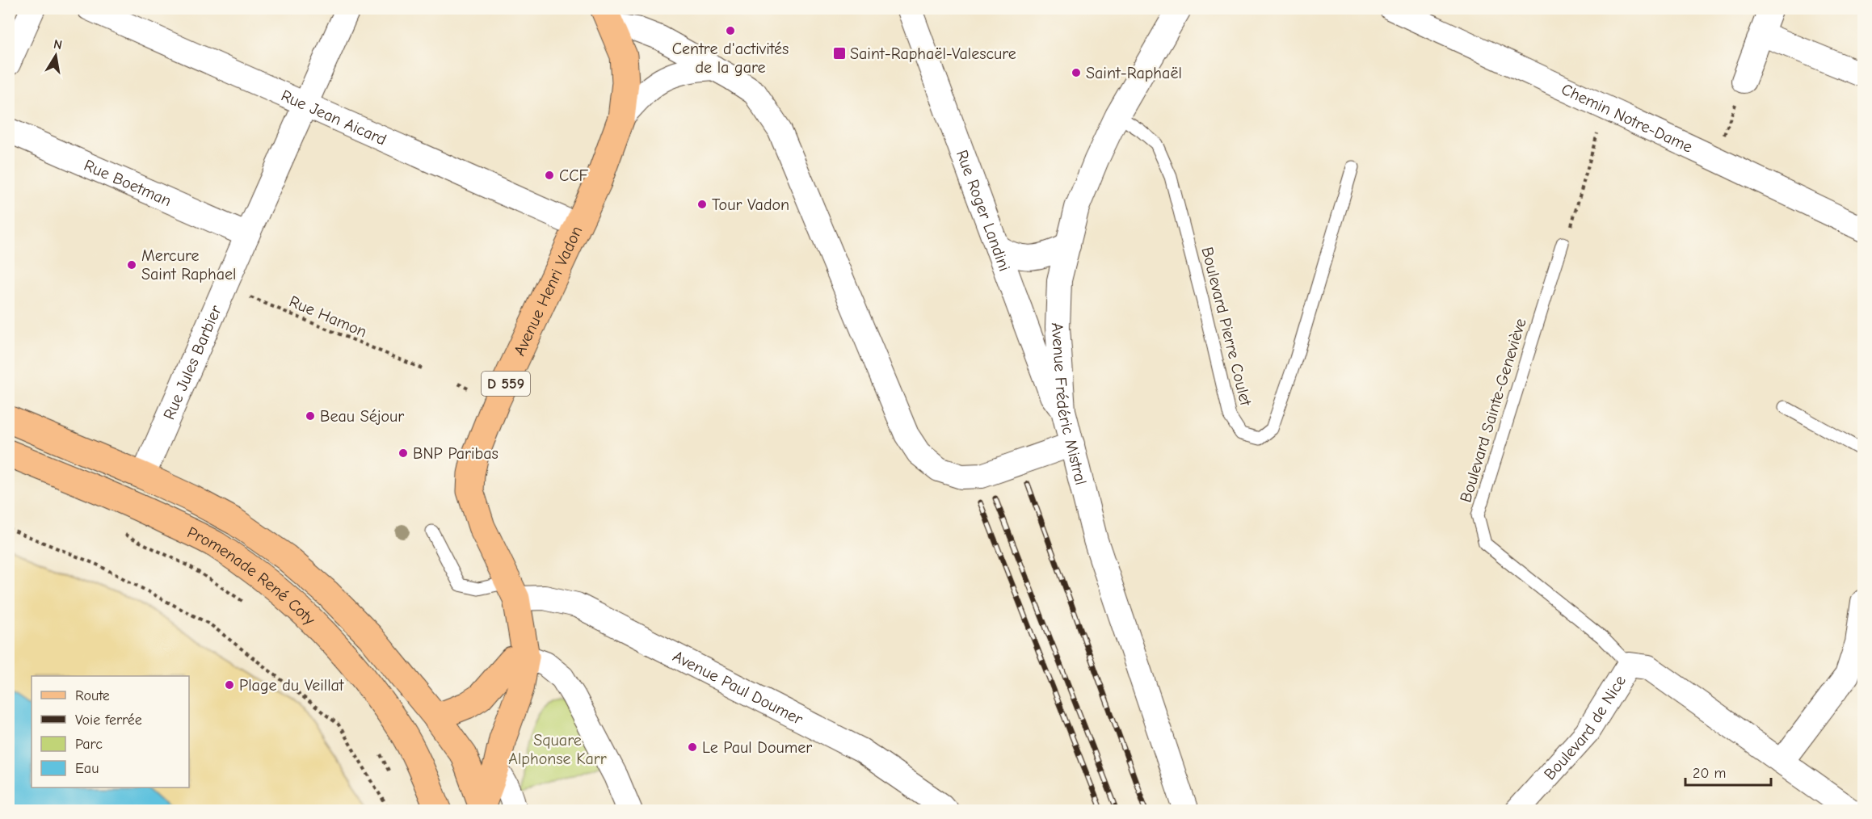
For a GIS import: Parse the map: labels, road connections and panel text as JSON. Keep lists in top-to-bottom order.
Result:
{
  "streets": {
    "main road": ["Avenue Henri Vadon", "D 559", "Promenade René Coty"],
    "street": [
      "Rue Jean Aicard",
      "Chemin Notre-Dame",
      "Rue Boetman",
      "Rue Roger Landini",
      "Rue Jules Barbier",
      "Avenue Frédéric Mistral",
      "Avenue Paul Doumer",
      "Boulevard de Nice"
    ],
    "lane": ["Boulevard Pierre Coulet", "Boulevard Sainte-Geneviève"],
    "path": ["Rue Hamon"]
  },
  "crossings": [
    ["Rue Jean Aicard", "Avenue Henri Vadon"],
    ["Rue Jean Aicard", "Rue Jules Barbier"],
    ["Rue Boetman", "Rue Jules Barbier"],
    ["Rue Roger Landini", "Avenue Frédéric Mistral"],
    ["Avenue Henri Vadon", "D 559"],
    ["Avenue Henri Vadon", "Avenue Paul Doumer"],
    ["Rue Hamon", "Rue Jules Barbier"],
    ["Boulevard Pierre Coulet", "Avenue Frédéric Mistral"],
    ["Rue Jules Barbier", "Promenade René Coty"],
    ["D 559", "Promenade René Coty"],
    ["Boulevard Sainte-Geneviève", "Boulevard de Nice"]
  ],
  "parks": ["Square Alphonse Karr"],
  "places": {
    "other": [
      "Centre d'activités de la gare",
      "Saint-Raphaël",
      "CCF",
      "Tour Vadon",
      "Mercure Saint Raphael",
      "Beau Séjour",
      "BNP Paribas",
      "Plage du Veillat",
      "Le Paul Doumer"
    ],
    "transit": ["Saint-Raphaël-Valescure"]
  },
  "legend": [
    "Route",
    "Voie ferrée",
    "Parc",
    "Eau"
  ],
  "scale_bar": "20 m",
  "north": "top"
}
